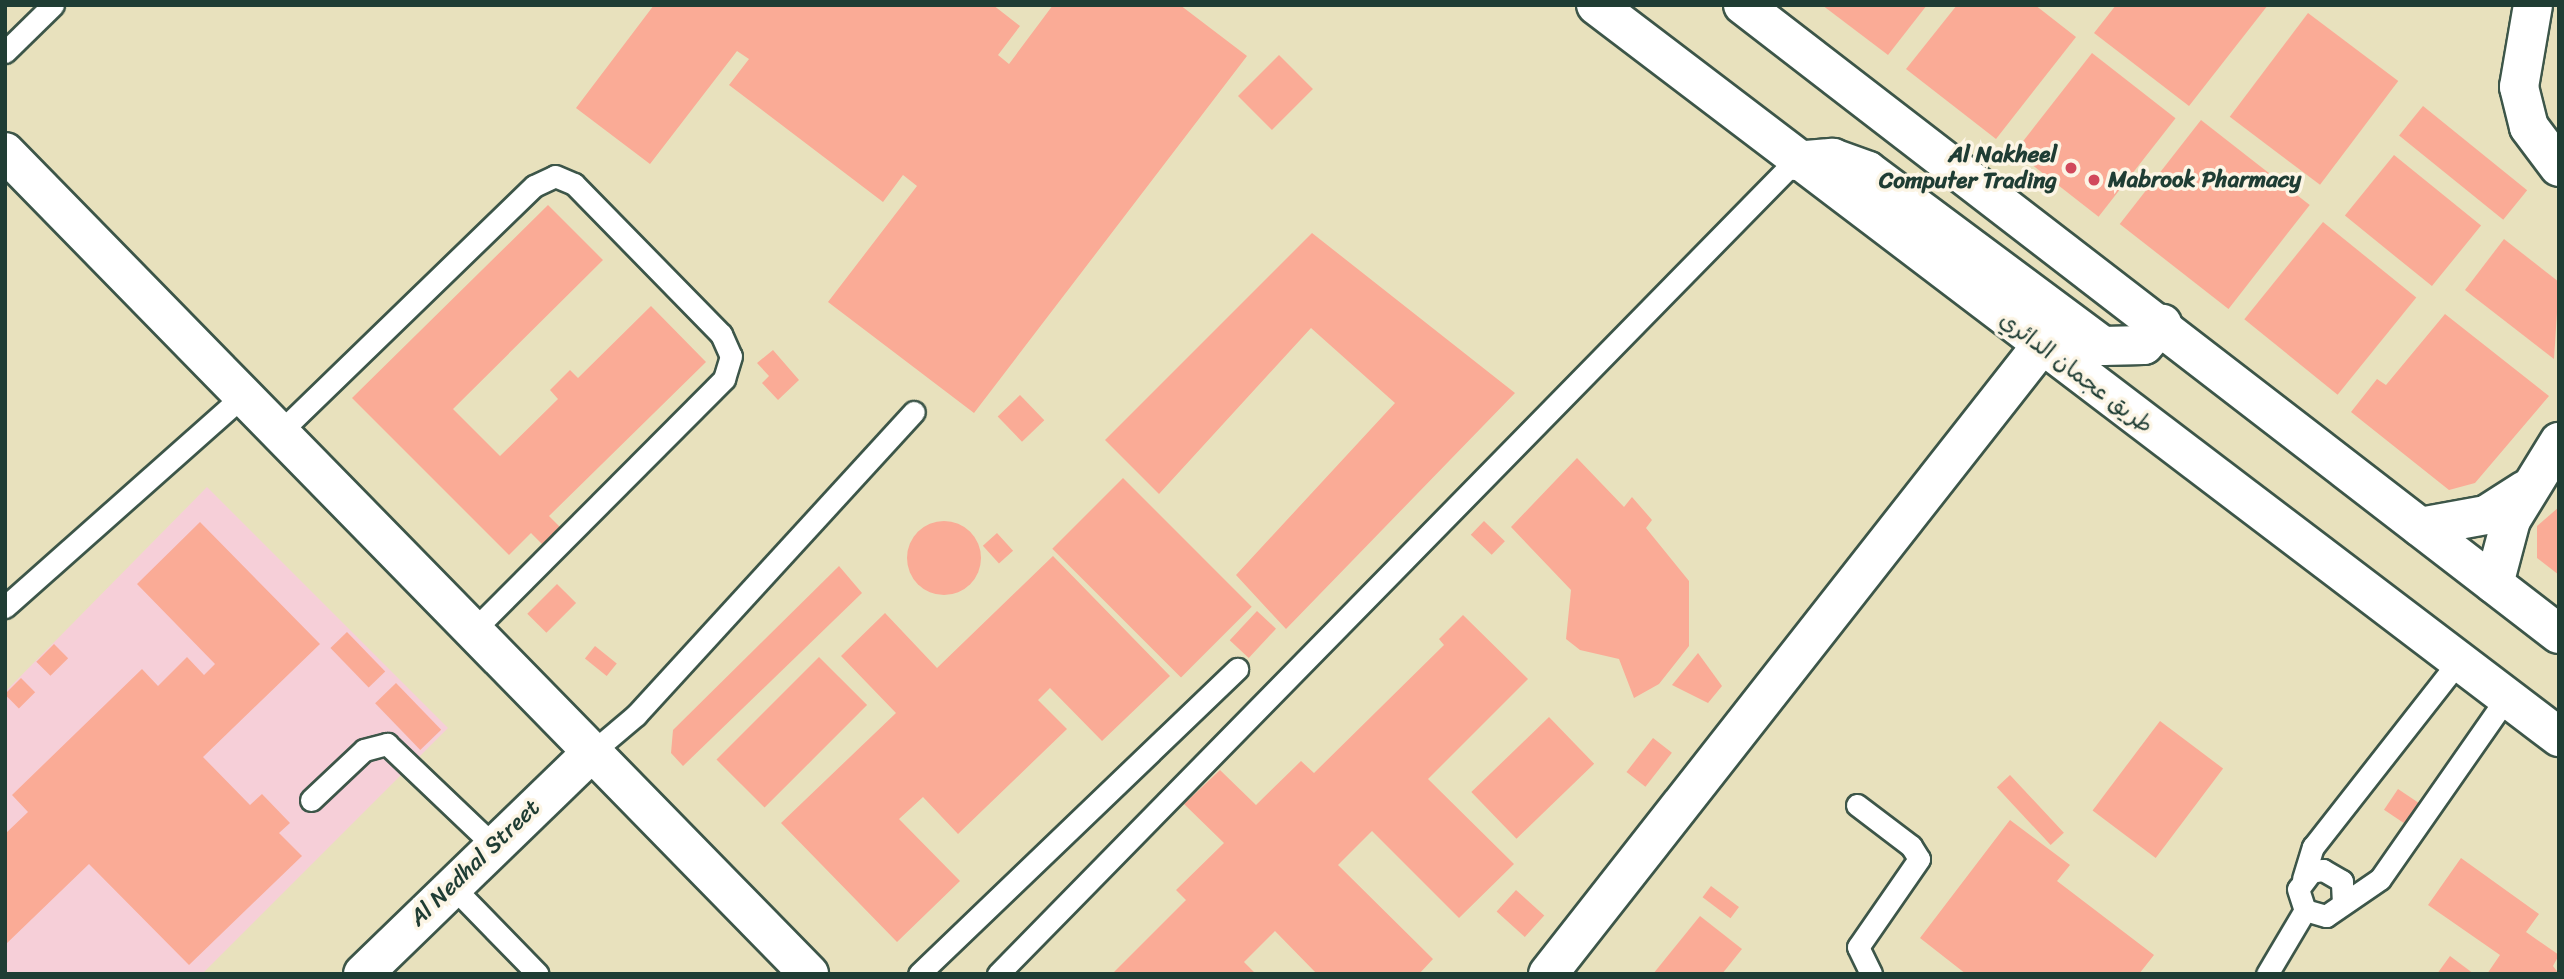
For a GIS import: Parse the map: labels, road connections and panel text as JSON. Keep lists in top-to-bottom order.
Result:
{
  "streets": {
    "street": ["طريق عجمان الدائري", "Al Nedhal Street"]
  },
  "places": ["Al Nakheel Computer Trading", "Mabrook Pharmacy"]
}
